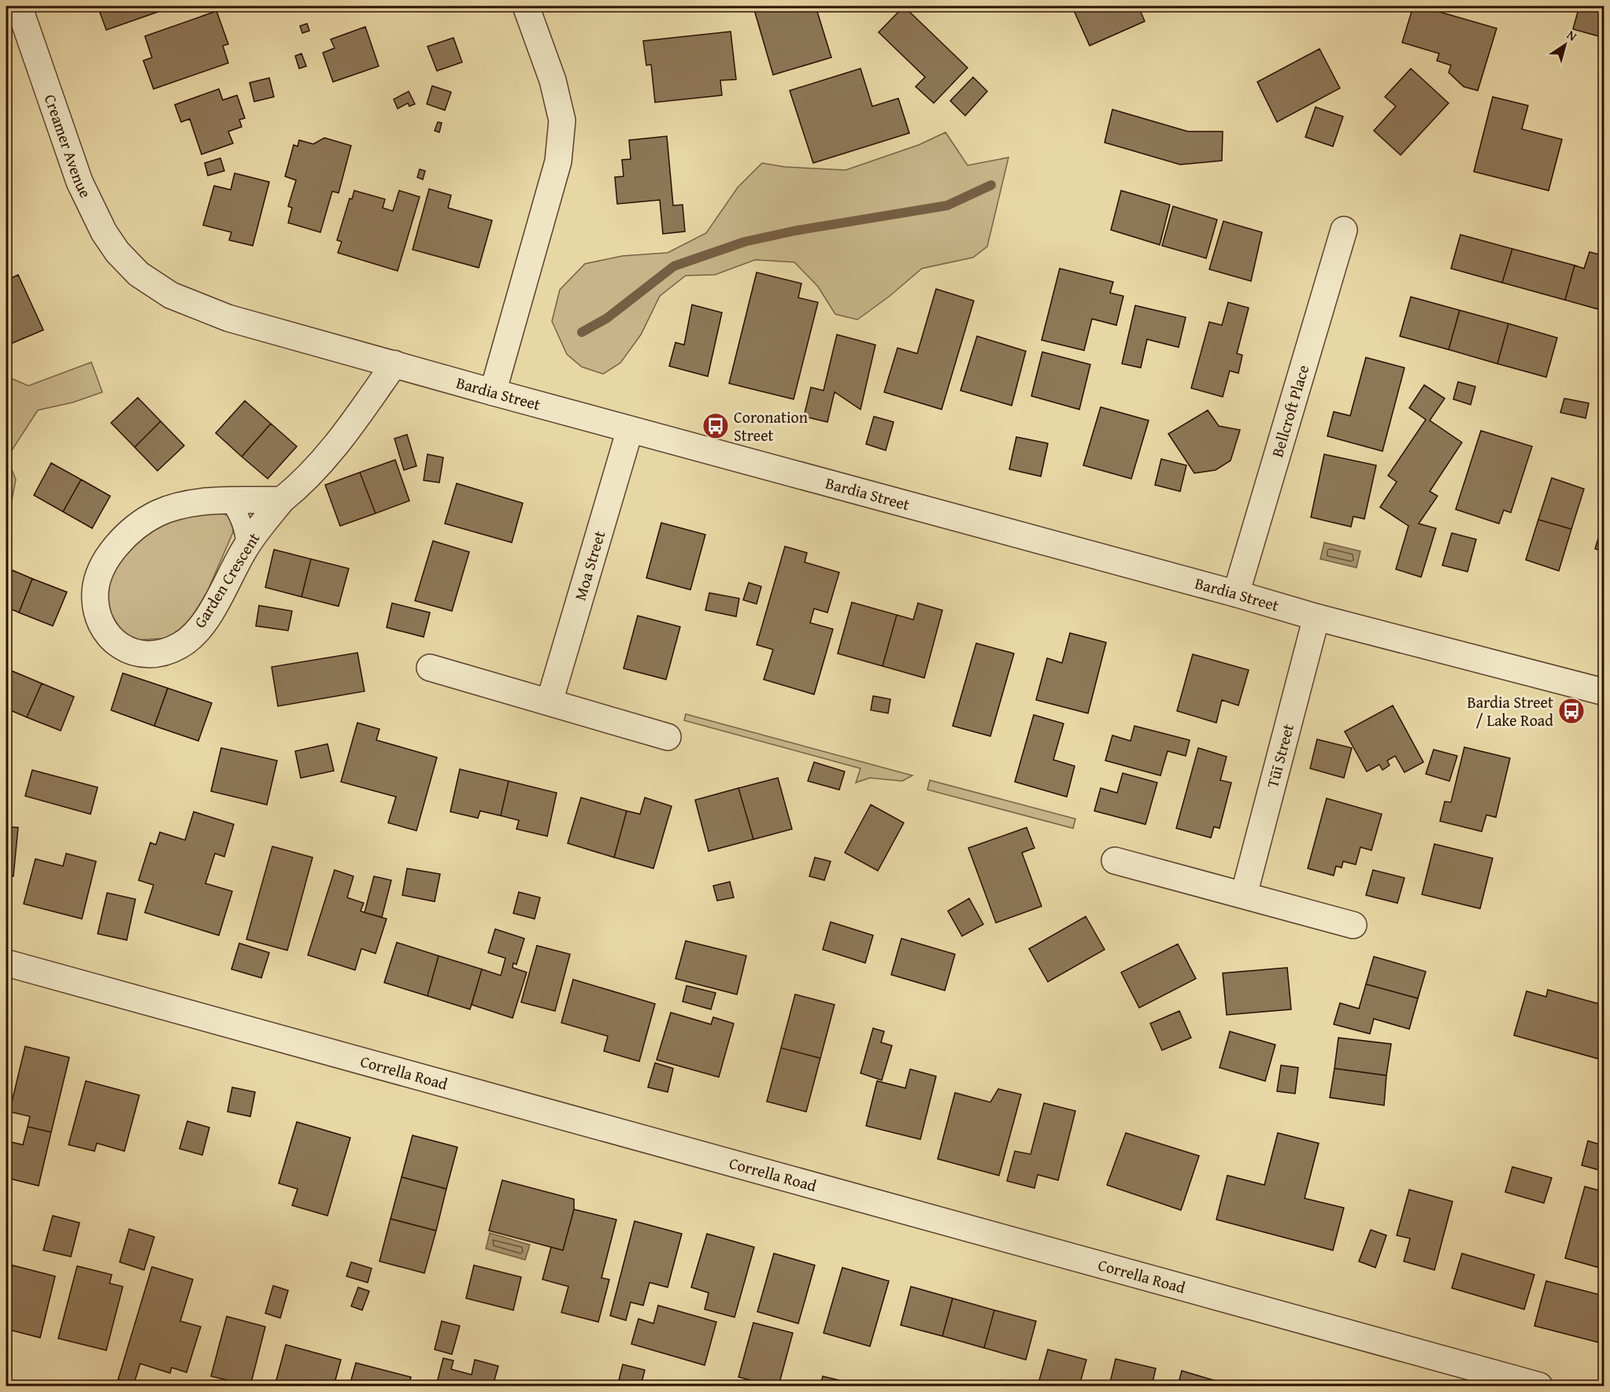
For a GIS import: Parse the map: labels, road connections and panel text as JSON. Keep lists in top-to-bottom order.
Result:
{
  "streets": {
    "street": [
      "Creamer Avenue",
      "Bardia Street",
      "Bellcroft Place",
      "Moa Street",
      "Garden Crescent",
      "Tūī Street",
      "Corrella Road"
    ]
  },
  "crossings": [
    ["Creamer Avenue", "Bardia Street"],
    ["Bardia Street", "Bellcroft Place"],
    ["Bardia Street", "Moa Street"],
    ["Bardia Street", "Garden Crescent"],
    ["Bardia Street", "Tūī Street"]
  ],
  "places": {
    "bus stop": ["Coronation Street", "Bardia Street / Lake Road"]
  },
  "north": "top right"
}
